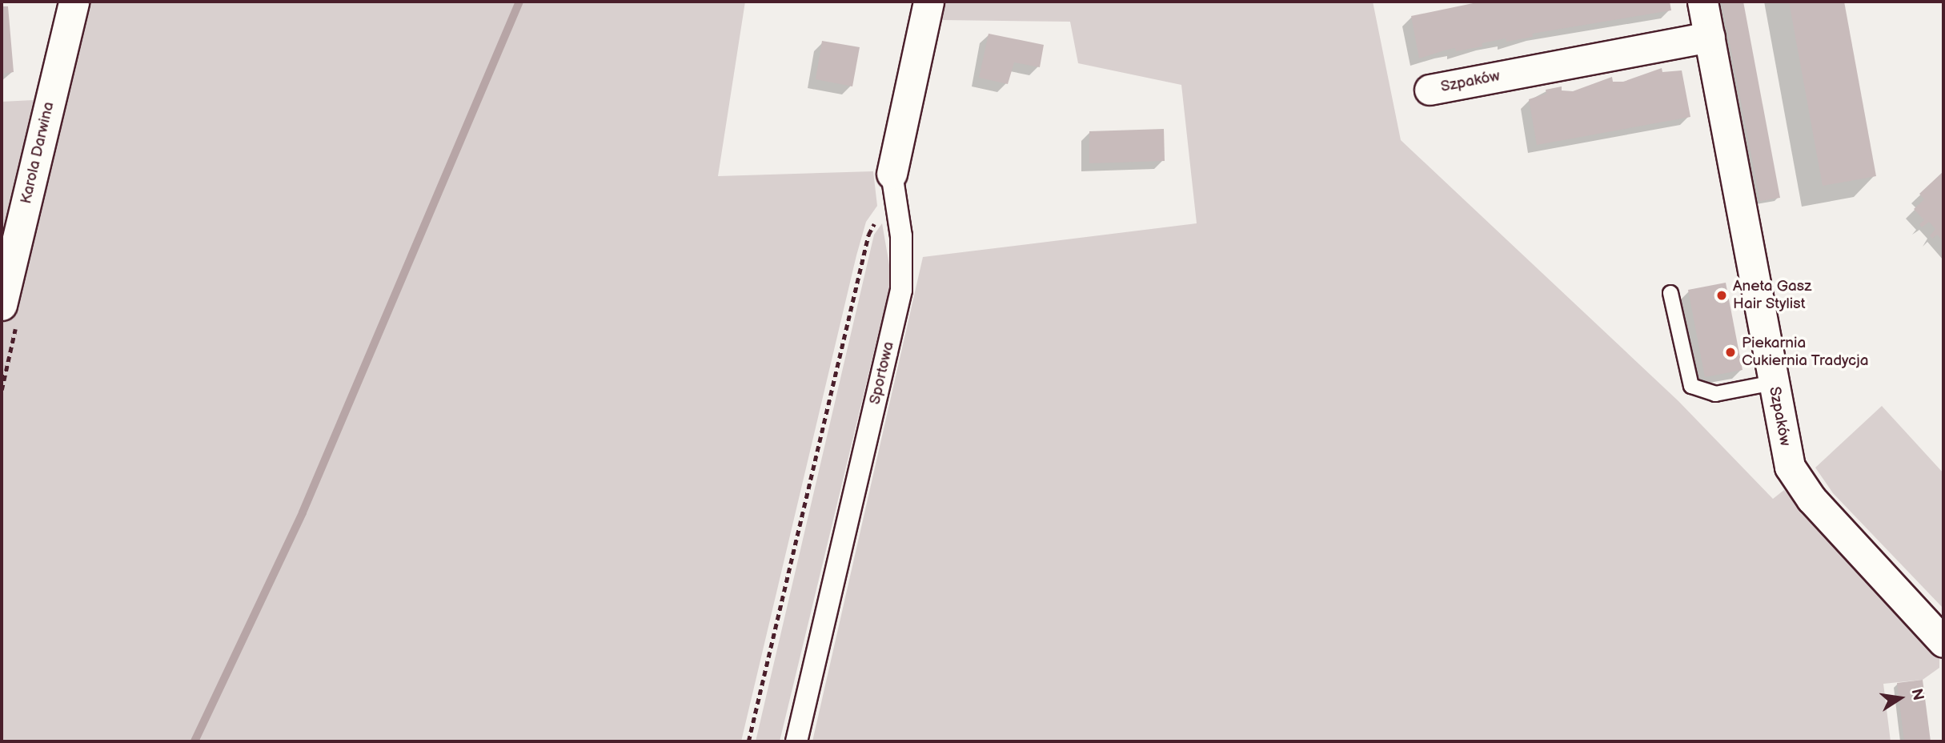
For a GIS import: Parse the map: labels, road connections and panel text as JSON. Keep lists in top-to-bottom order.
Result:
{
  "streets": {
    "street": ["Szpaków", "Karola Darwina", "Sportowa"]
  },
  "places": ["Aneta Gasz Hair Stylist", "Piekarnia Cukiernia Tradycja"],
  "north": "right"
}
